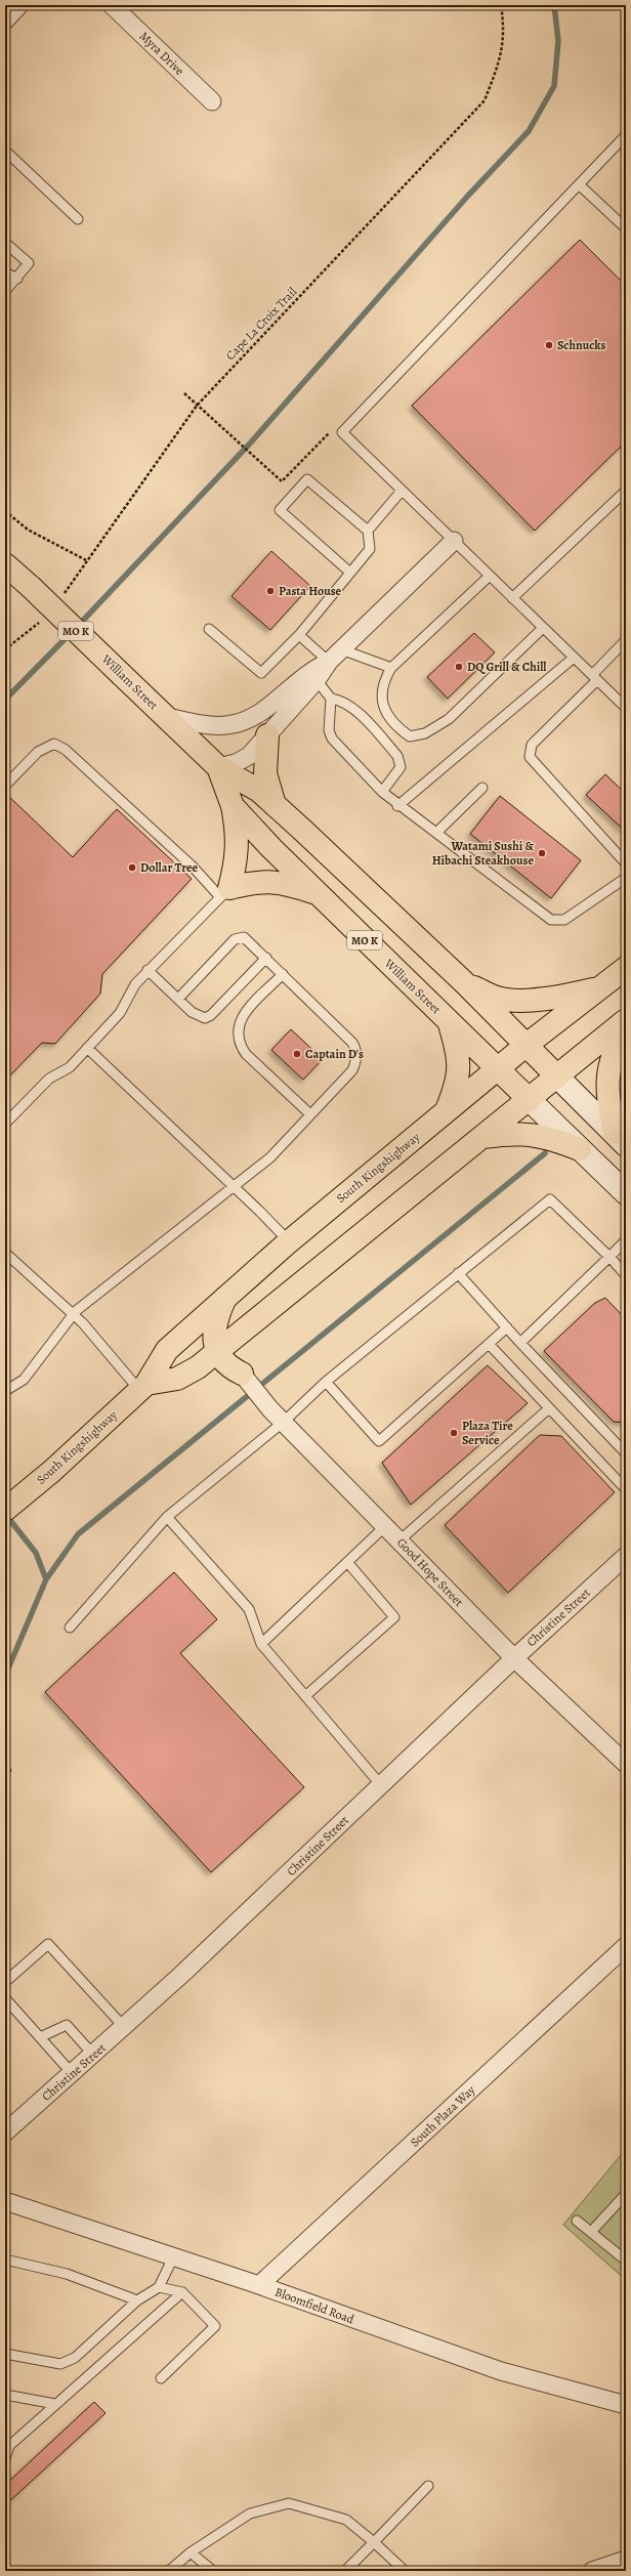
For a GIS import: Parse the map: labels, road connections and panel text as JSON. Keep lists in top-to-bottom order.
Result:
{
  "streets": {
    "main road": ["MO K", "William Street", "South Kingshighway"],
    "street": [
      "Myra Drive",
      "Good Hope Street",
      "Christine Street",
      "South Plaza Way",
      "Bloomfield Road"
    ],
    "path": ["Cape La Croix Trail"]
  },
  "crossings": [
    ["William Street", "South Kingshighway"],
    ["Good Hope Street", "Christine Street"],
    ["South Plaza Way", "Bloomfield Road"]
  ],
  "places": [
    "Schnucks",
    "Pasta House",
    "DQ Grill & Chill",
    "Watami Sushi & Hibachi Steakhouse",
    "Dollar Tree",
    "Captain D's",
    "Plaza Tire Service"
  ]
}
